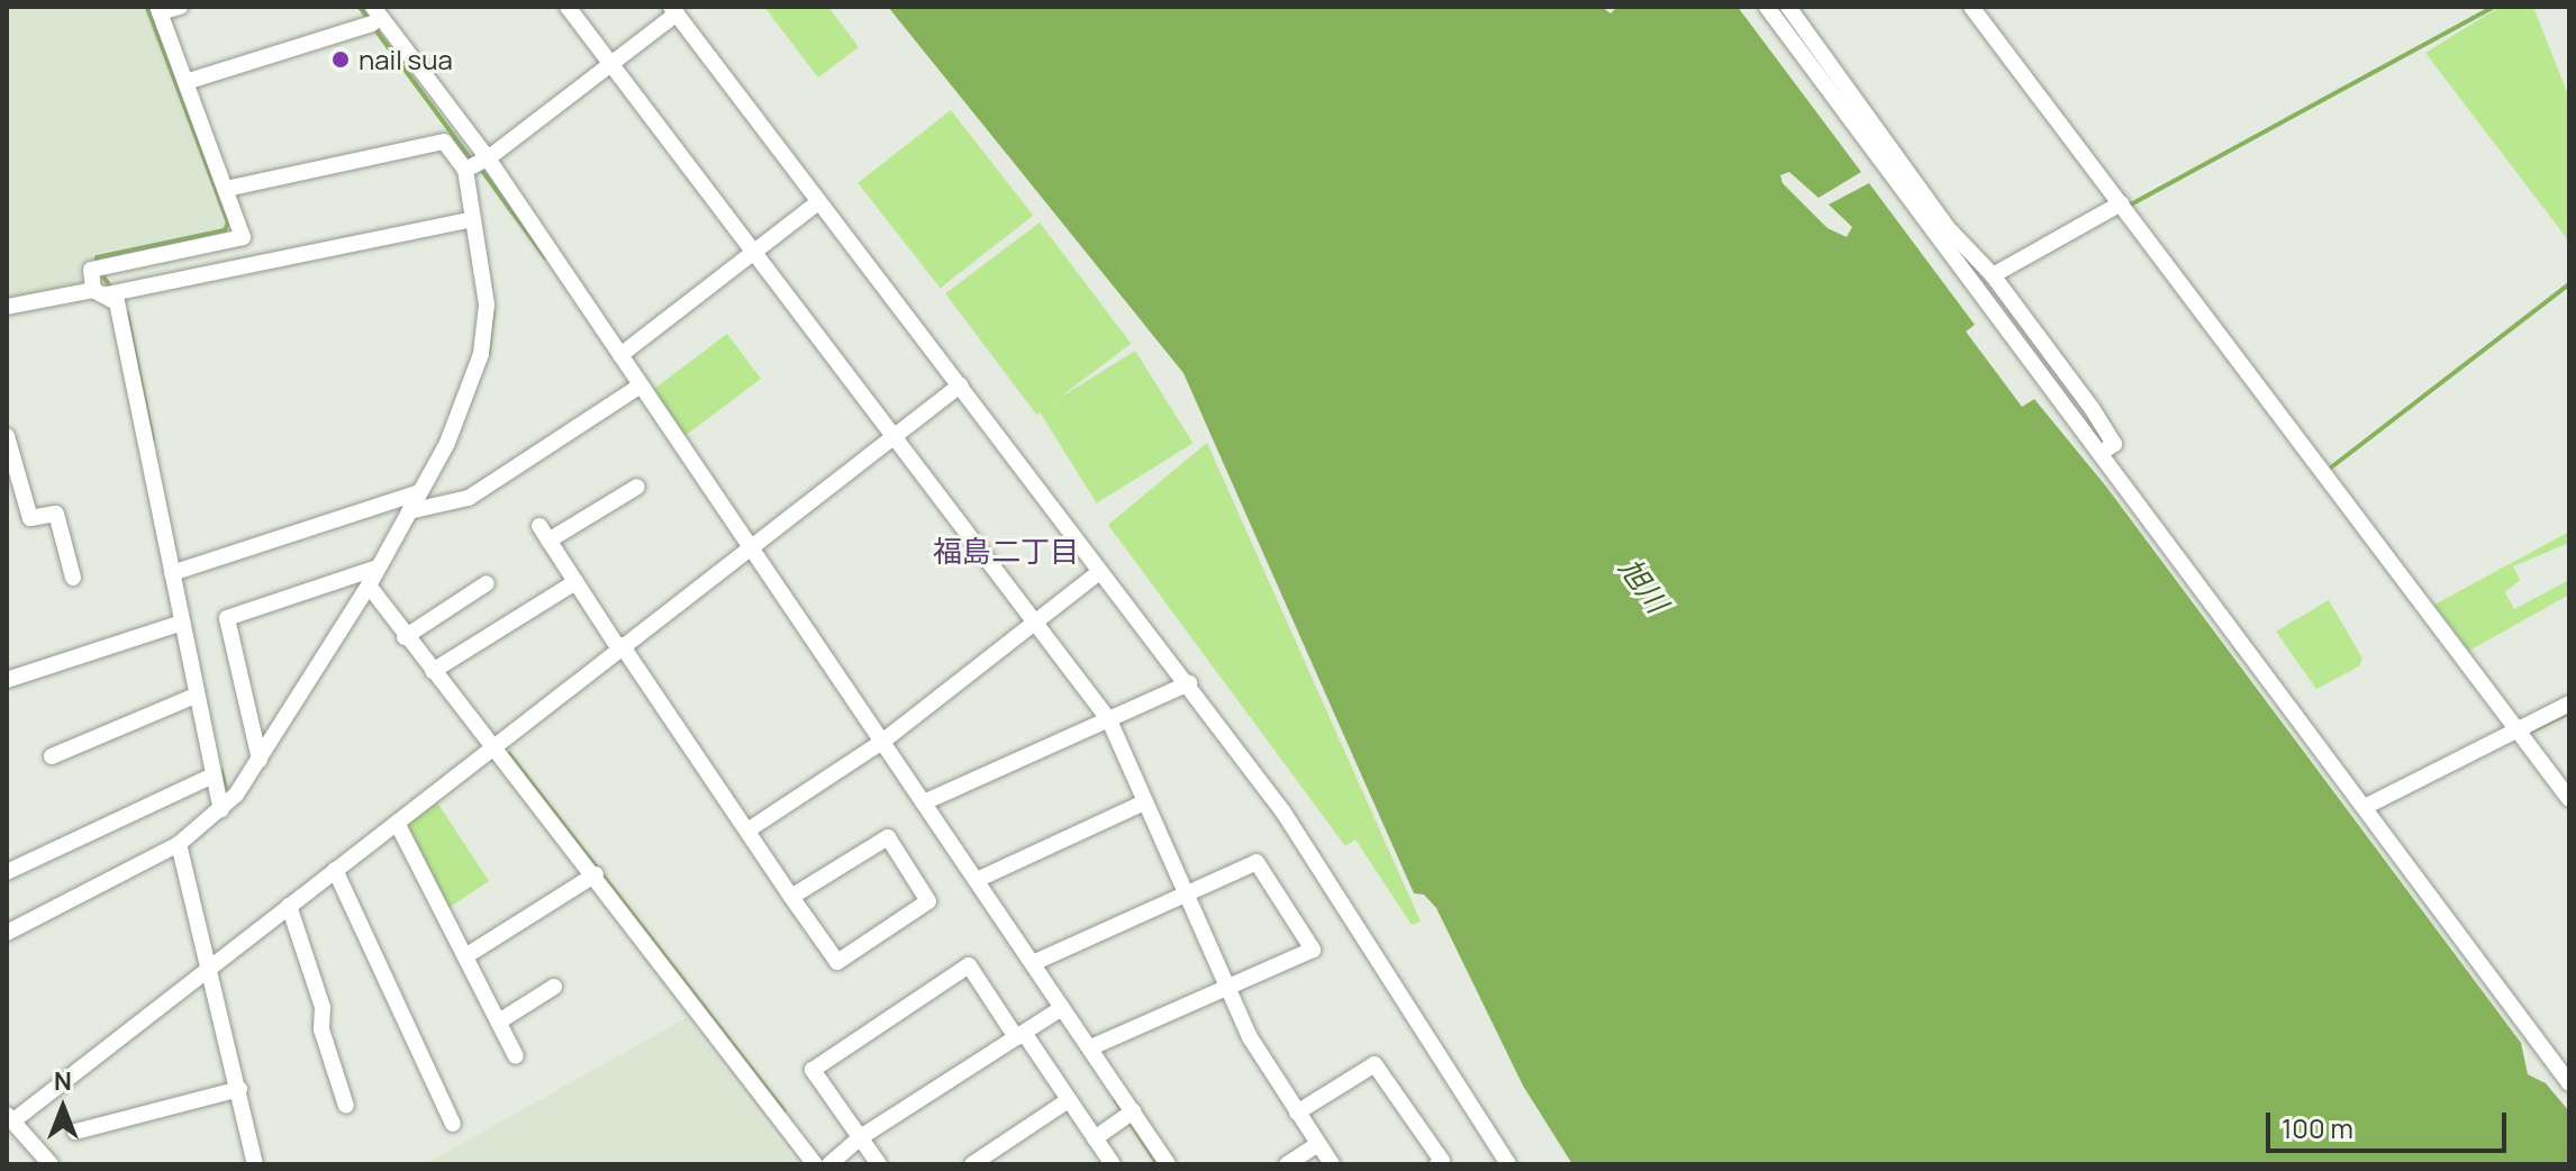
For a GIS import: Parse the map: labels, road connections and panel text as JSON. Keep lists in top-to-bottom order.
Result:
{
  "districts": ["福島二丁目"],
  "water": ["旭川"],
  "places": ["nail sua"],
  "scale_bar": "100 m",
  "north": "top"
}
